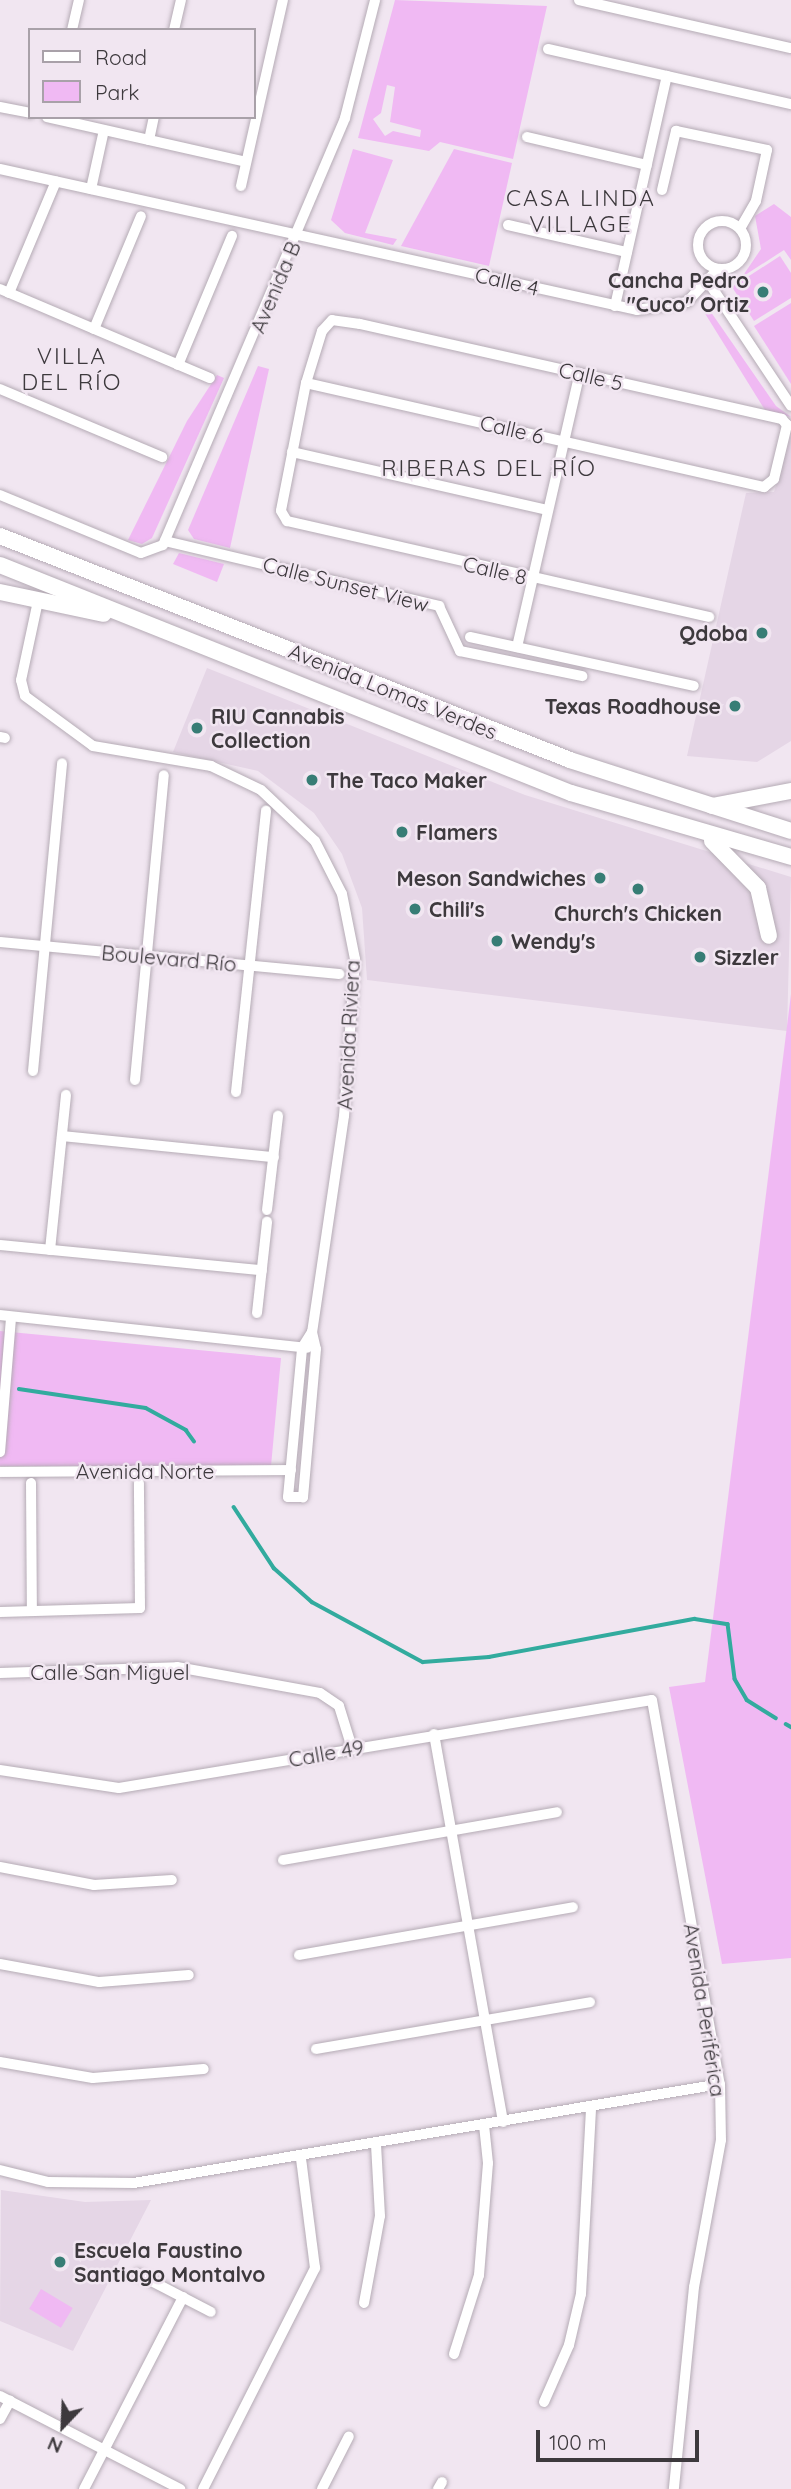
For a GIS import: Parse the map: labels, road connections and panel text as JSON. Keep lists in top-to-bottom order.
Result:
{
  "streets": {
    "highway": ["Avenida Lomas Verdes"],
    "street": [
      "Calle 4",
      "Avenida B",
      "Calle 5",
      "Calle 6",
      "Calle 8",
      "Calle Sunset View",
      "Boulevard Río",
      "Avenida Riviera",
      "Avenida Norte",
      "Calle San Miguel",
      "Calle 49",
      "Avenida Periférica"
    ]
  },
  "crossings": [
    ["Calle 4", "Avenida B"],
    ["Avenida B", "Calle Sunset View"],
    ["Calle 5", "Calle 6"],
    ["Avenida Riviera", "Avenida Norte"],
    ["Calle San Miguel", "Calle 49"],
    ["Calle 49", "Avenida Periférica"]
  ],
  "districts": ["CASA LINDA VILLAGE", "VILLA DEL RÍO", "RIBERAS DEL RÍO"],
  "places": [
    "Cancha Pedro \"Cuco\" Ortiz",
    "Qdoba",
    "Texas Roadhouse",
    "RIU Cannabis Collection",
    "The Taco Maker",
    "Flamers",
    "Meson Sandwiches",
    "Church's Chicken",
    "Chili's",
    "Wendy's",
    "Sizzler",
    "Escuela Faustino Santiago Montalvo"
  ],
  "legend": ["Road", "Park"],
  "scale_bar": "100 m",
  "north": "bottom left"
}
